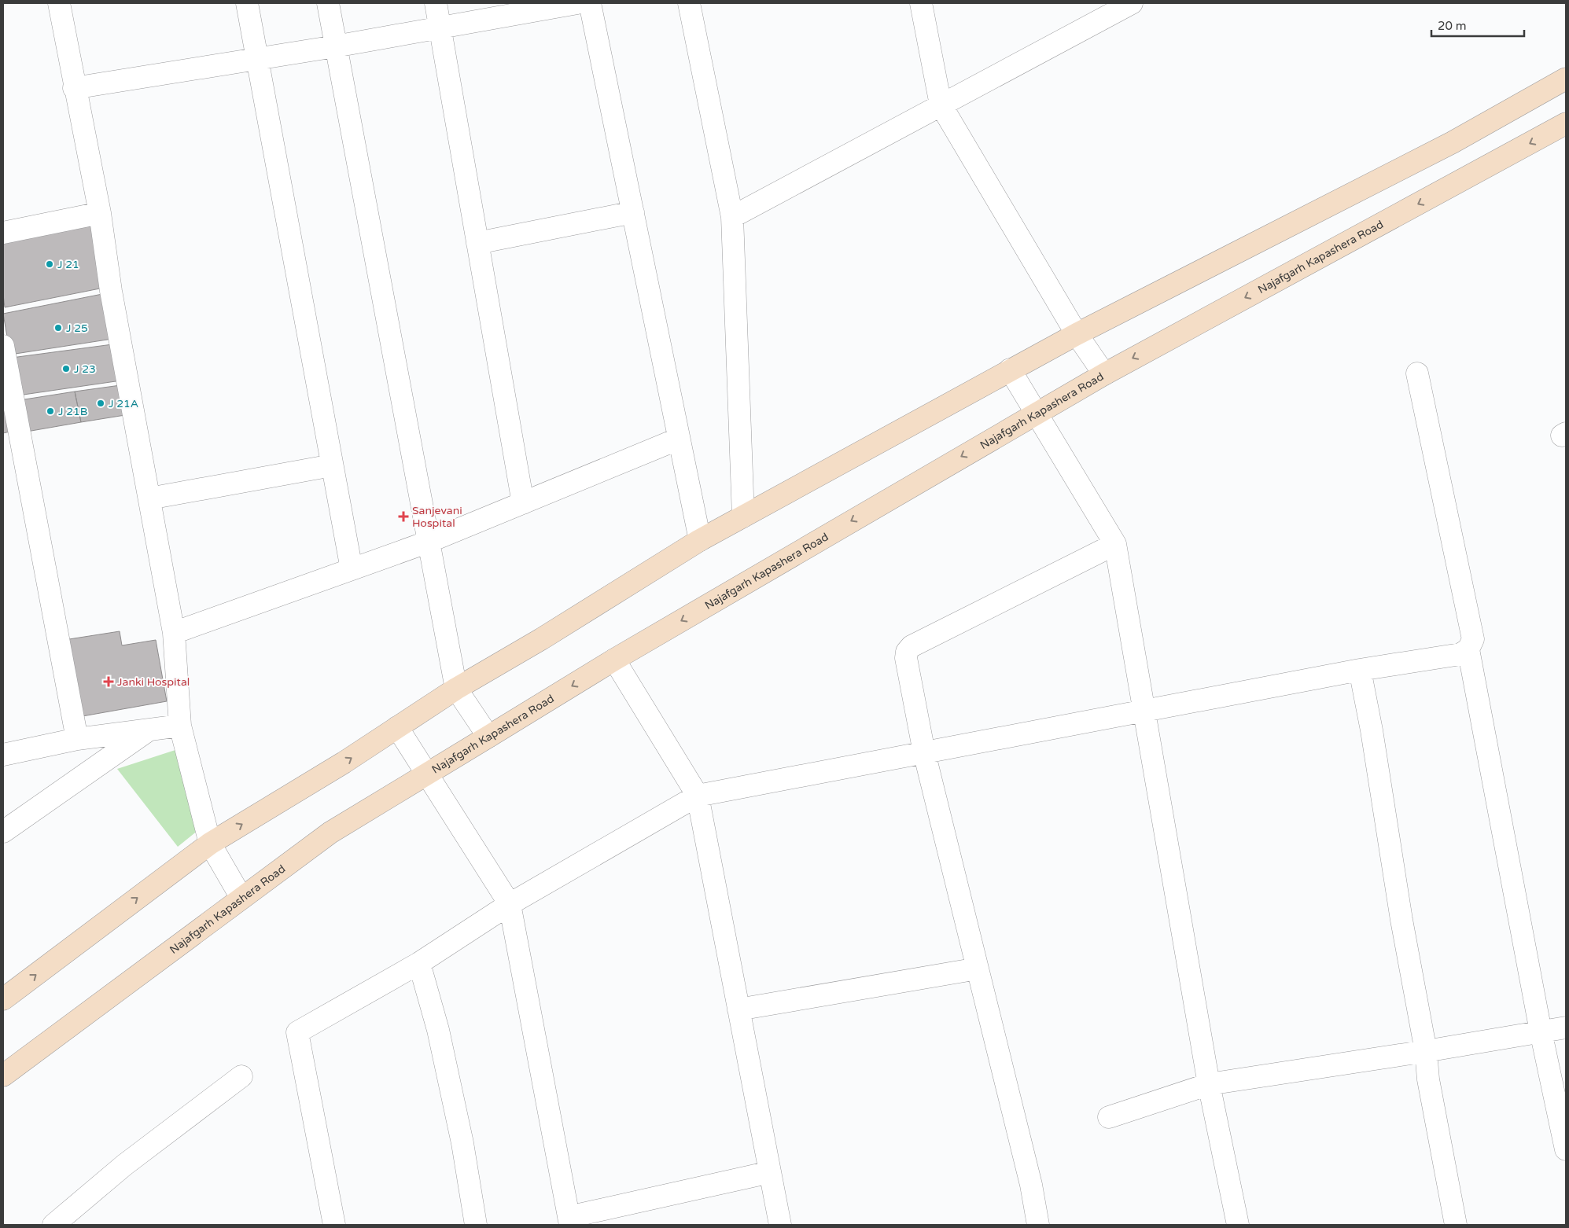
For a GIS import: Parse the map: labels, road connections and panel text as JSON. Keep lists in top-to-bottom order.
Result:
{
  "streets": {
    "main road": ["Najafgarh Kapashera Road"]
  },
  "places": {
    "other": [
      "J 21",
      "J 25",
      "J 23",
      "J 21A",
      "J 21B"
    ],
    "health": ["Sanjevani Hospital", "Janki Hospital"]
  },
  "scale_bar": "20 m"
}
